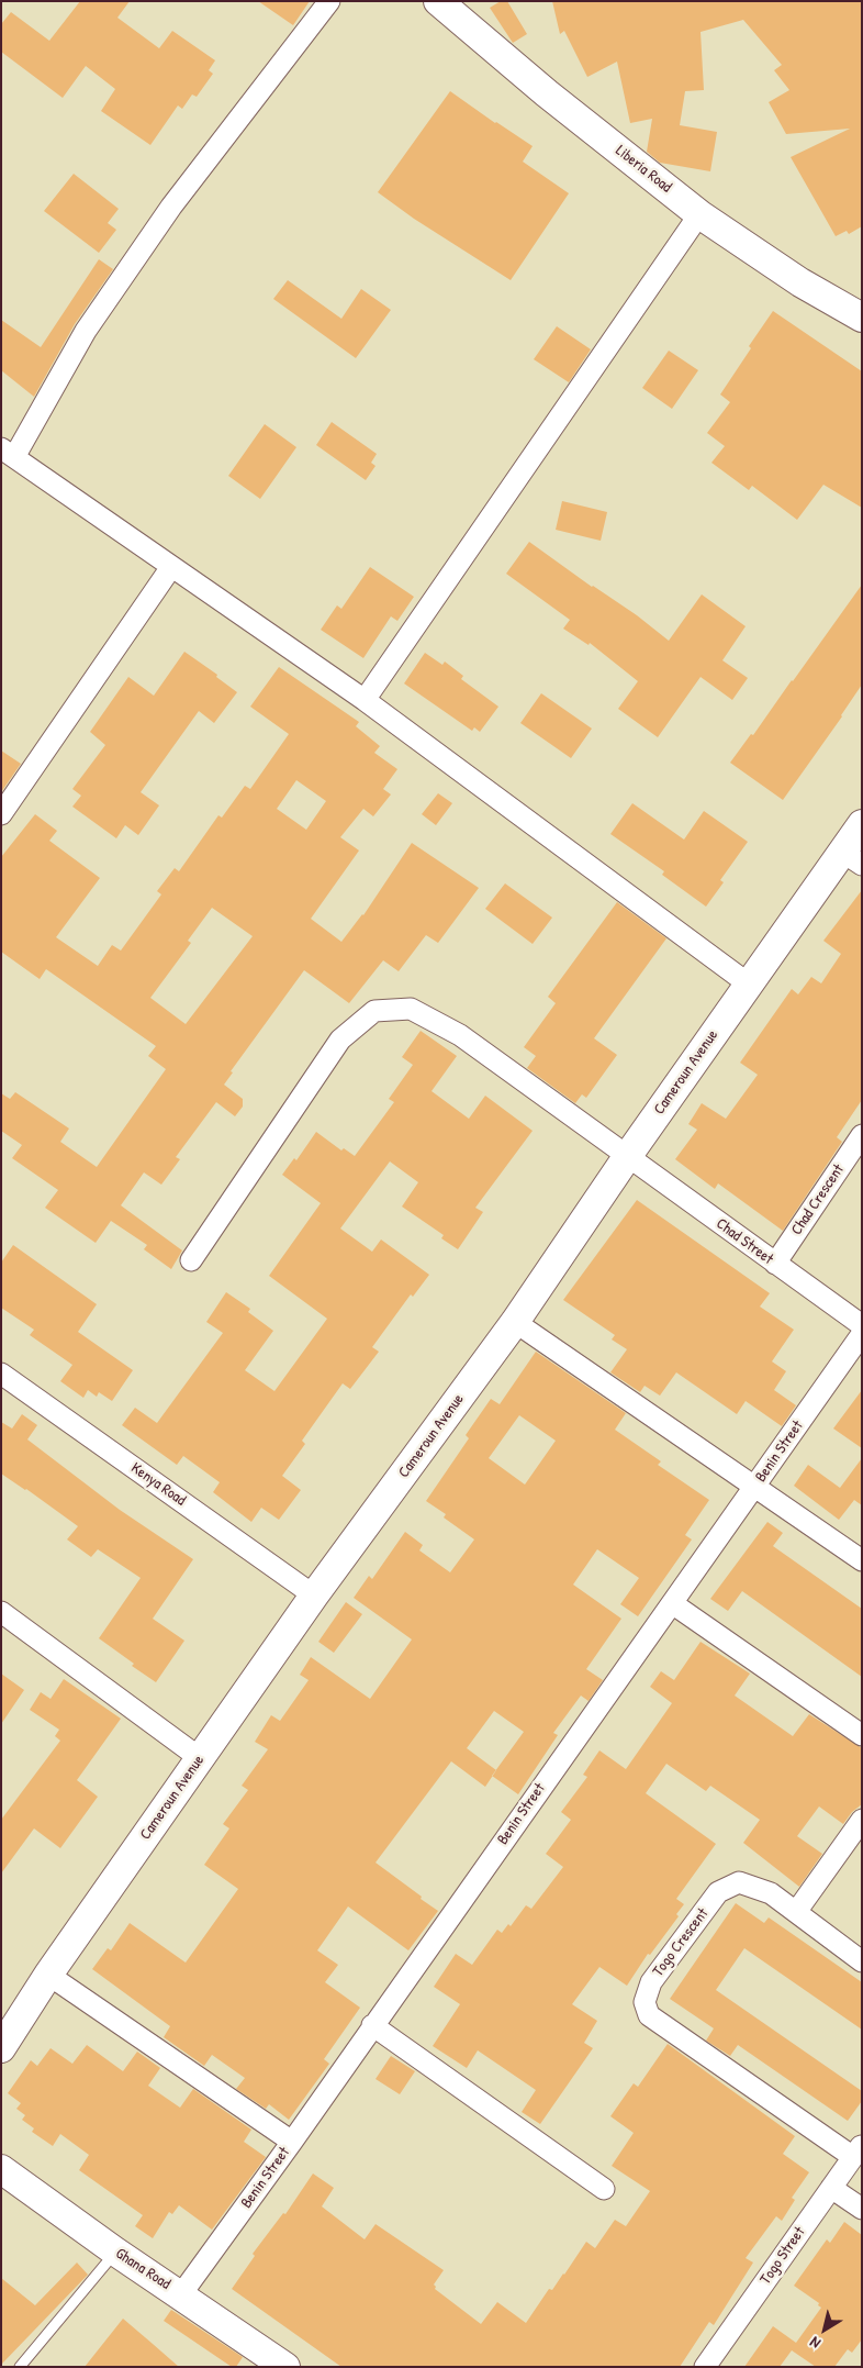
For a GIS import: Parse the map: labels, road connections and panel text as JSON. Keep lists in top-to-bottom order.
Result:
{
  "streets": {
    "street": [
      "Liberia Road",
      "Cameroun Avenue",
      "Chad Crescent",
      "Chad Street",
      "Benin Street",
      "Kenya Road",
      "Togo Crescent",
      "Togo Street",
      "Ghana Road"
    ]
  },
  "crossings": [
    ["Cameroun Avenue", "Chad Street"],
    ["Cameroun Avenue", "Kenya Road"],
    ["Chad Crescent", "Chad Street"],
    ["Benin Street", "Ghana Road"],
    ["Togo Crescent", "Togo Street"]
  ],
  "north": "bottom left"
}
